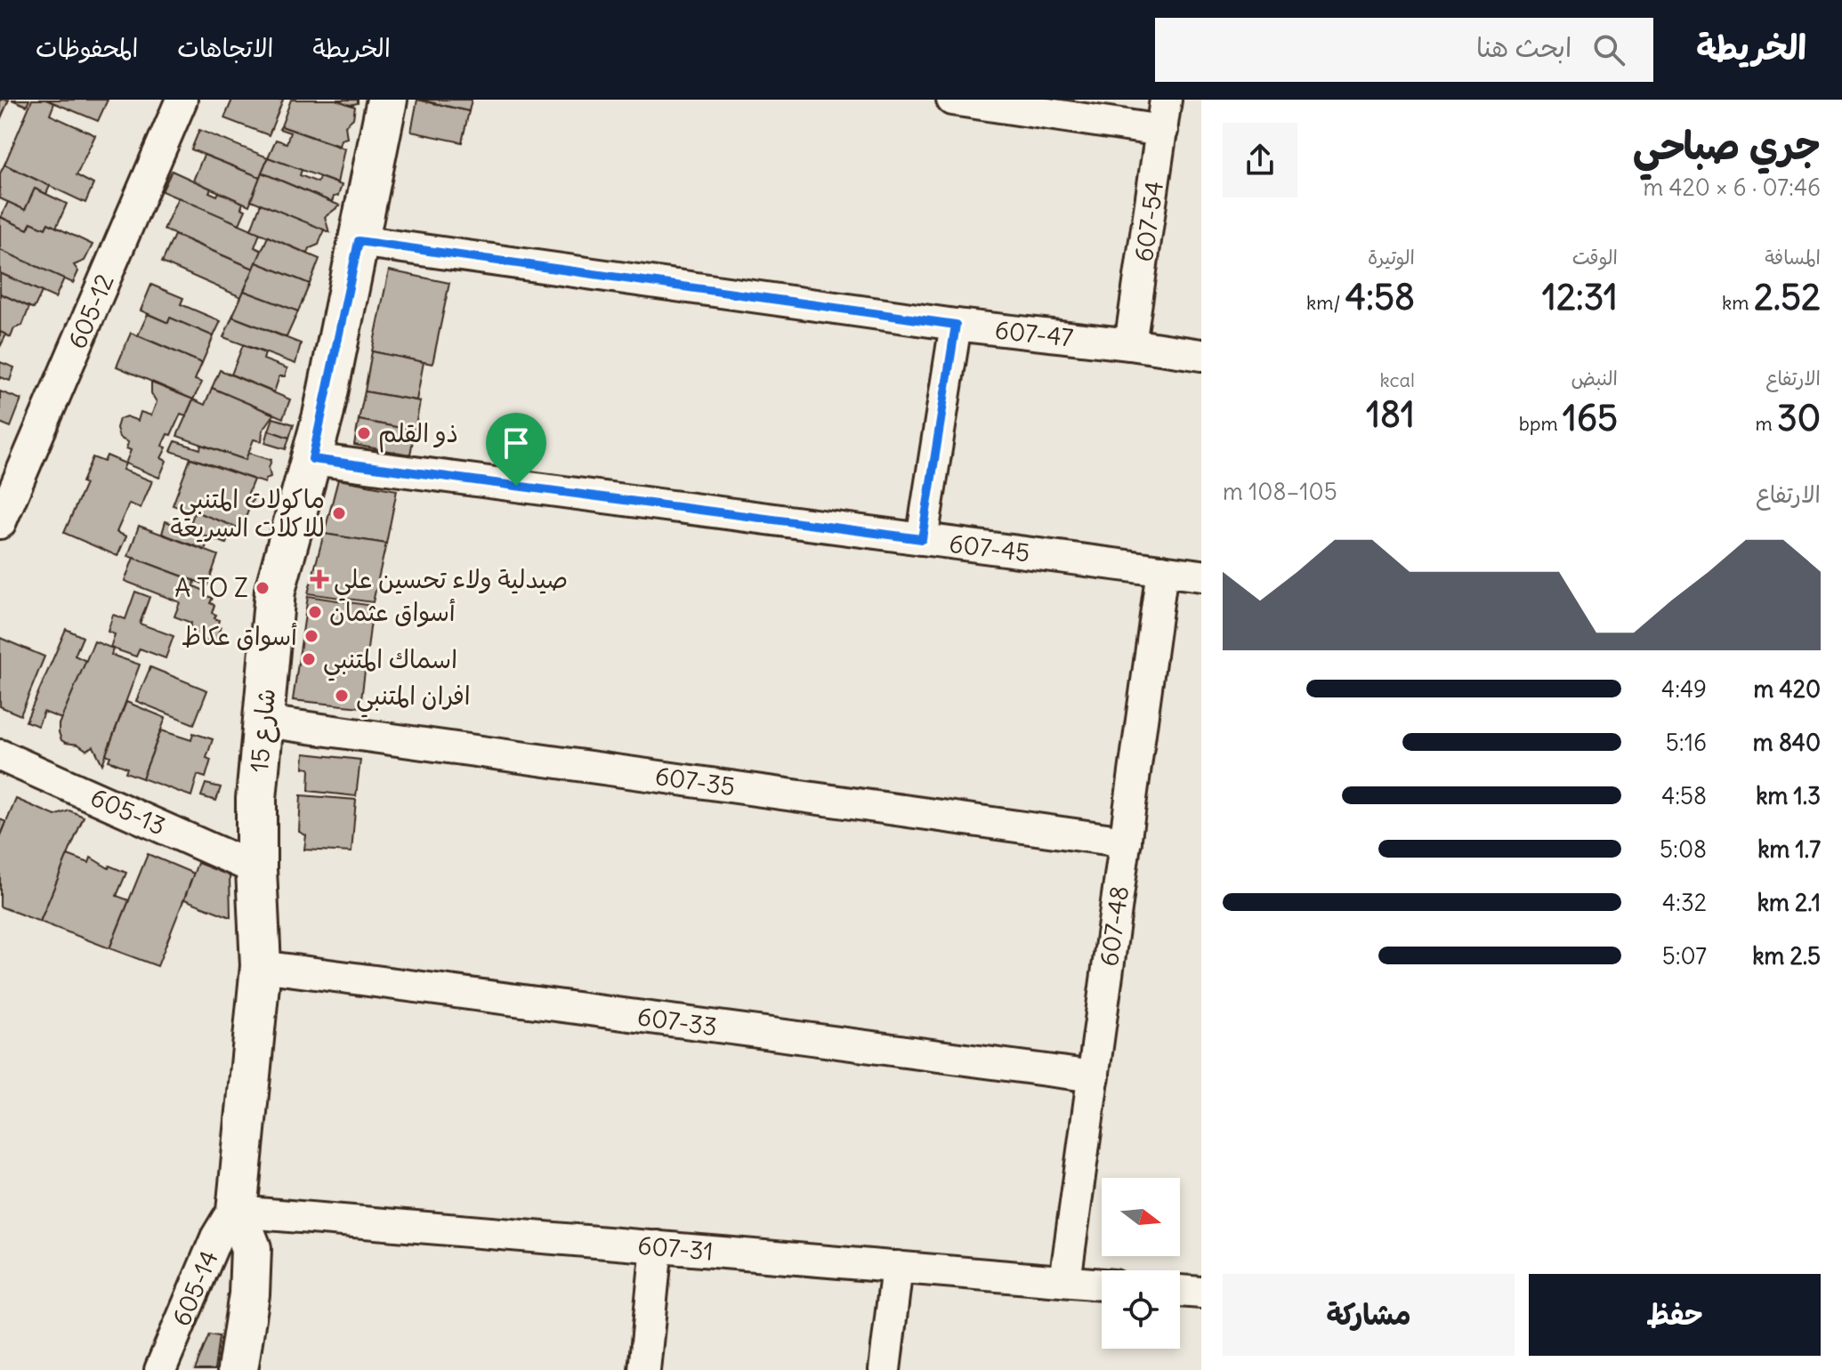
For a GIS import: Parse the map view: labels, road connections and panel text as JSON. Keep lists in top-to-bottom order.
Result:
{
  "streets": {
    "street": [
      "607-54",
      "605-12",
      "607-47",
      "607-45",
      "شارع 15",
      "607-35",
      "605-13",
      "607-48",
      "607-33",
      "607-31",
      "605-14"
    ]
  },
  "crossings": [
    ["607-54", "607-47"],
    ["607-47", "شارع 15"],
    ["607-45", "شارع 15"],
    ["607-45", "607-48"],
    ["شارع 15", "607-35"],
    ["شارع 15", "605-13"],
    ["شارع 15", "607-33"],
    ["شارع 15", "607-31"],
    ["شارع 15", "605-14"],
    ["607-35", "607-48"],
    ["607-48", "607-33"],
    ["607-48", "607-31"],
    ["607-31", "605-14"]
  ],
  "places": {
    "other": [
      "ذو القلم",
      "ماكولات المتنبي للاكلات السريعة",
      "A TO Z",
      "أسواق عثمان",
      "أسواق عكاظ",
      "اسماك المتنبي",
      "افران المتنبي"
    ],
    "health": ["صيدلية ولاء تحسين علي"]
  },
  "north": "right",
  "page": {
    "header": "الخريطة",
    "search": "ابحث هنا",
    "nav": ["الخريطة", "الاتجاهات", "المحفوظات"],
    "heading": ["جري صباحي", "07:46 · 6 × 420 m"],
    "stats": [
      ["المسافة", "2.52 km"],
      ["الوقت", "12:31"],
      ["الوتيرة", "4:58 /km"],
      ["الارتفاع", "30 m"],
      ["النبض", "165 bpm"],
      ["kcal", "181"]
    ],
    "chart": ["الارتفاع", "105–108 m"],
    "list": [
      {
        "name": "420 m",
        "note": "4:49"
      },
      {
        "name": "840 m",
        "note": "5:16"
      },
      {
        "name": "1.3 km",
        "note": "4:58"
      },
      {
        "name": "1.7 km",
        "note": "5:08"
      },
      {
        "name": "2.1 km",
        "note": "4:32"
      },
      {
        "name": "2.5 km",
        "note": "5:07"
      }
    ],
    "buttons": ["حفظ", "مشاركة"]
  }
}
